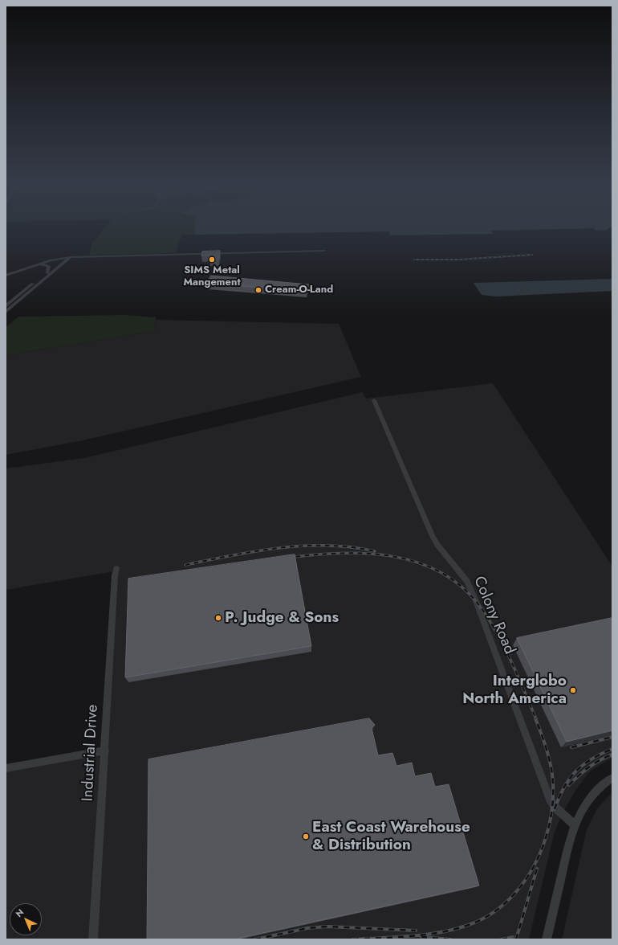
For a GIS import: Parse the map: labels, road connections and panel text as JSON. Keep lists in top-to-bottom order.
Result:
{
  "streets": {
    "street": ["Colony Road", "Industrial Drive"]
  },
  "places": [
    "SIMS Metal Mangement",
    "Cream-O-Land",
    "P. Judge & Sons",
    "Interglobo North America",
    "East Coast Warehouse & Distribution"
  ],
  "north": "top left"
}
